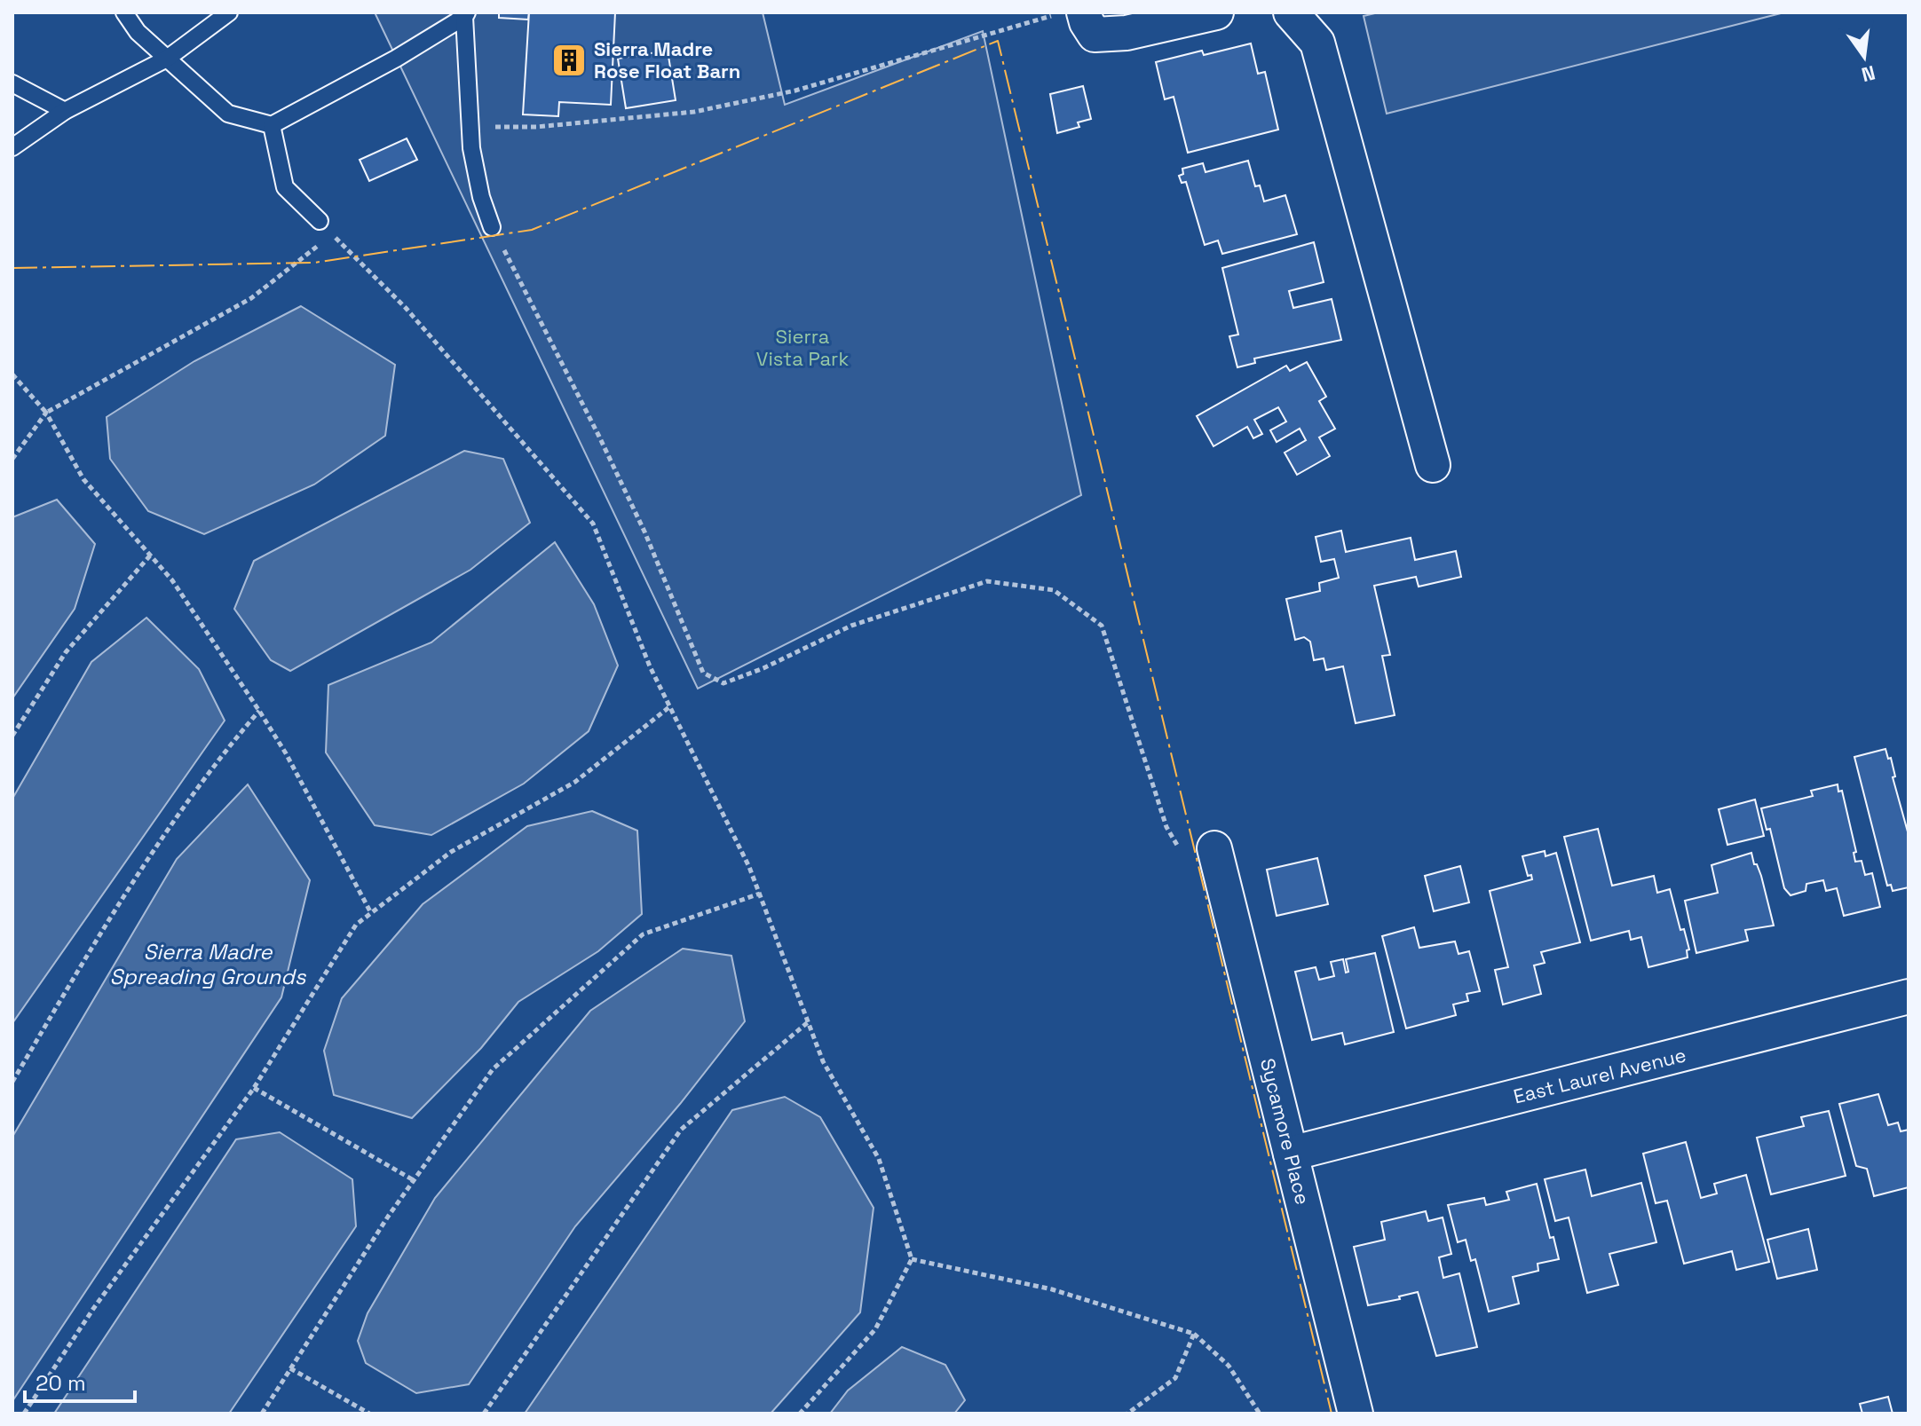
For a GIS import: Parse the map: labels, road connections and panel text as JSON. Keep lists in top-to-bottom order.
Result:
{
  "streets": {
    "street": ["East Laurel Avenue", "Sycamore Place"]
  },
  "crossings": [
    ["East Laurel Avenue", "Sycamore Place"]
  ],
  "water": ["Sierra Madre Spreading Grounds"],
  "parks": ["Sierra Vista Park"],
  "places": {
    "building": ["Sierra Madre Rose Float Barn"]
  },
  "scale_bar": "20 m",
  "north": "bottom"
}
